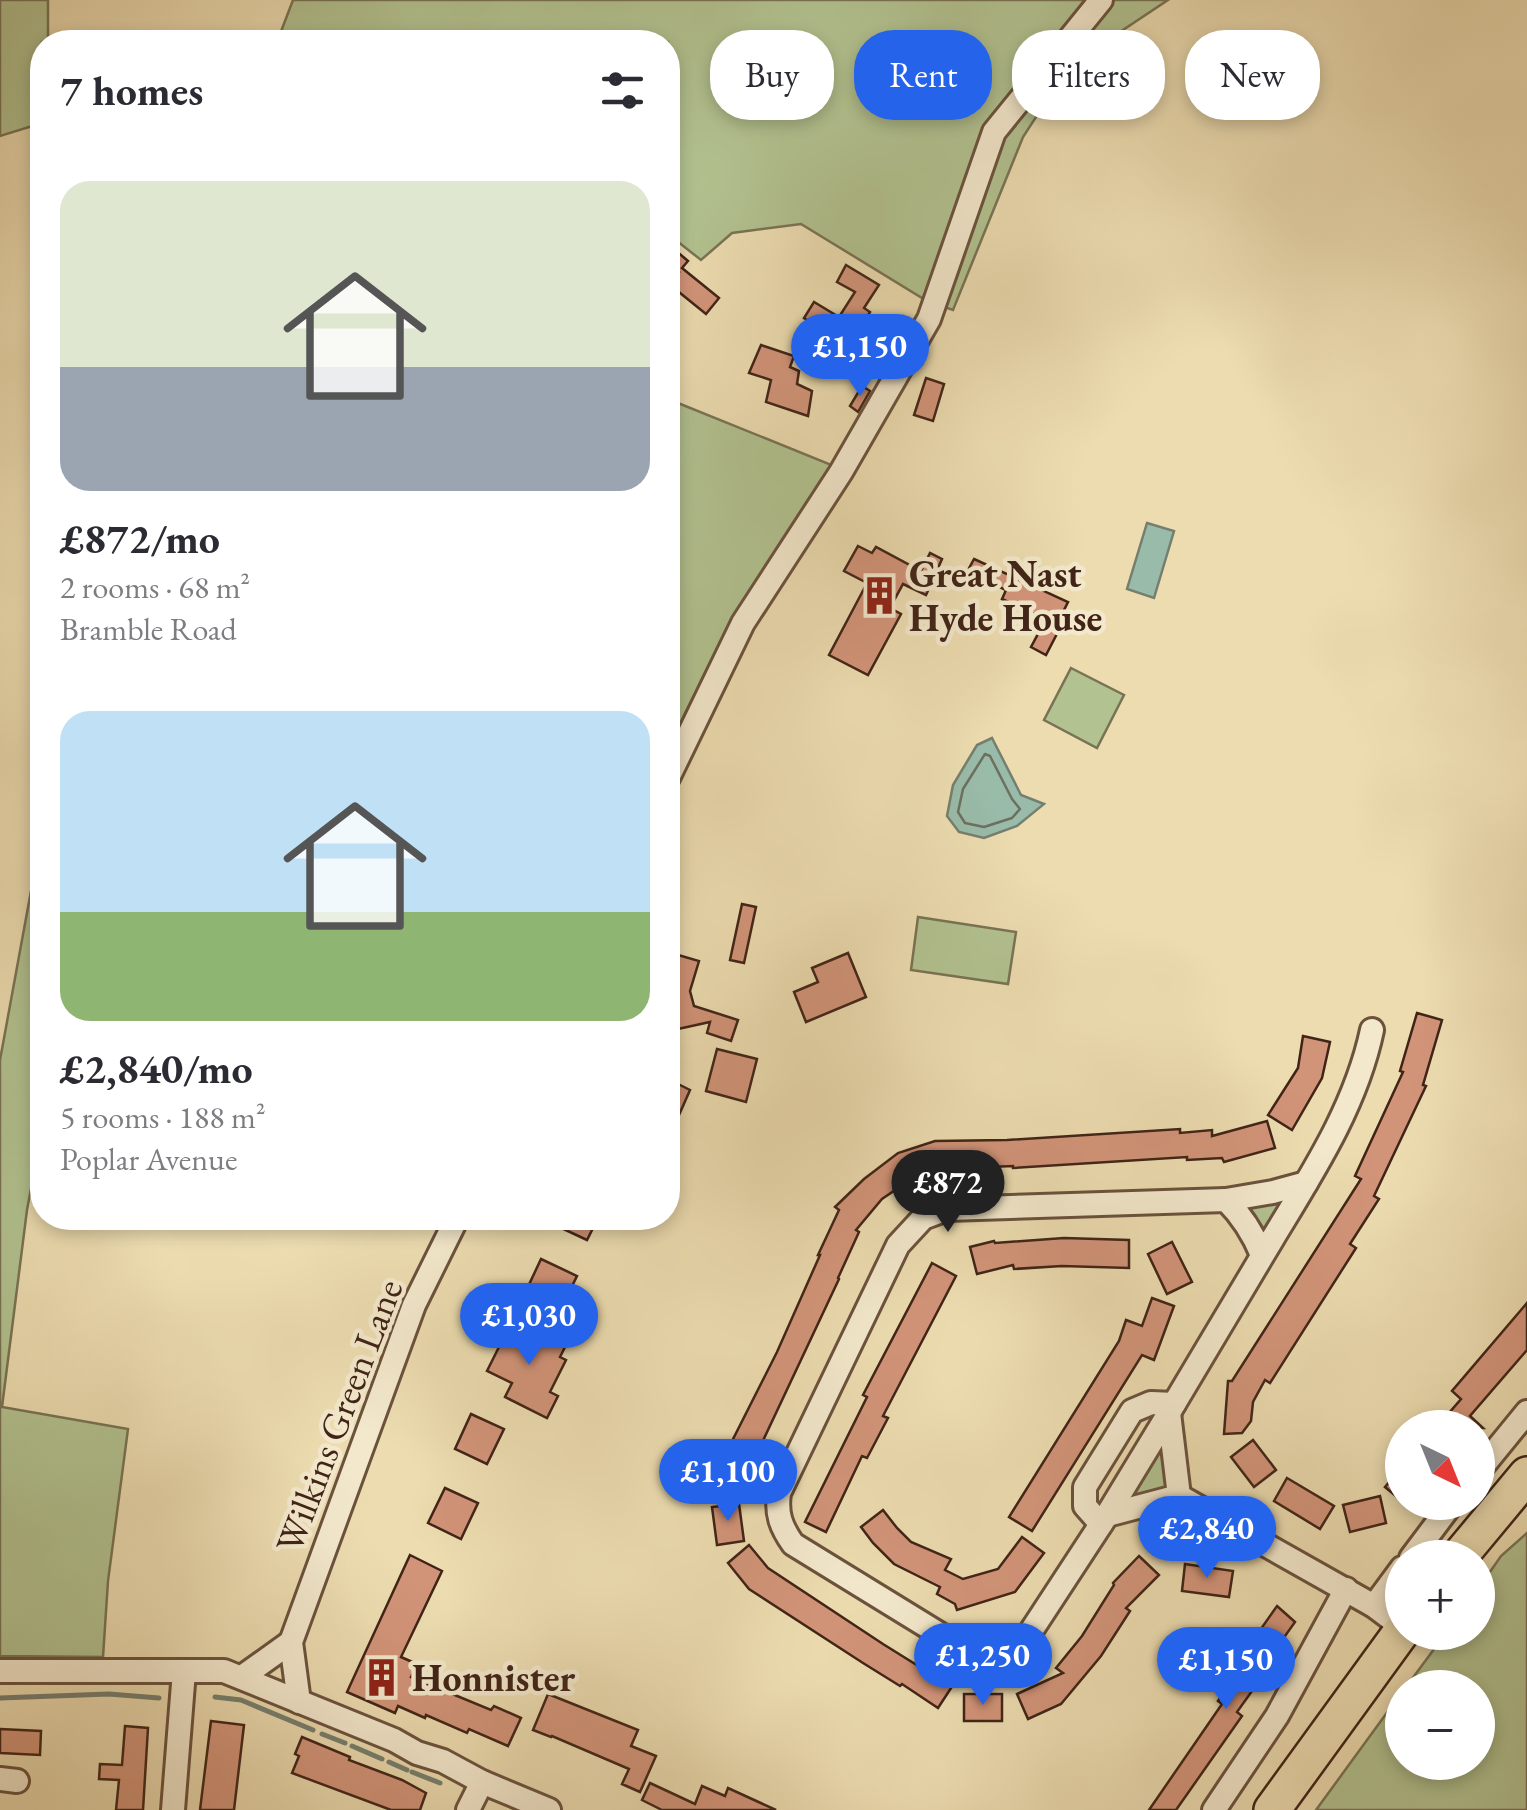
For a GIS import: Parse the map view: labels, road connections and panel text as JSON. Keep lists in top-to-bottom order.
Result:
{
  "streets": {
    "street": ["Wilkins Green Lane"]
  },
  "places": {
    "building": ["Great Nast Hyde House", "Honnister"]
  },
  "north": "bottom right",
  "page": {
    "chip": [
      "Buy",
      "Rent",
      "Filters",
      "New"
    ],
    "heading": "7 homes",
    "list": [
      {
        "name": "£872/mo",
        "note": "2 rooms · 68 m² · Bramble Road"
      },
      {
        "name": "£2,840/mo",
        "note": "5 rooms · 188 m² · Poplar Avenue"
      }
    ],
    "price": [
      "£1,150",
      "£872",
      "£1,030",
      "£1,100",
      "£2,840",
      "£1,250",
      "£1,150"
    ],
    "map_buttons": ["+", "−"]
  }
}
